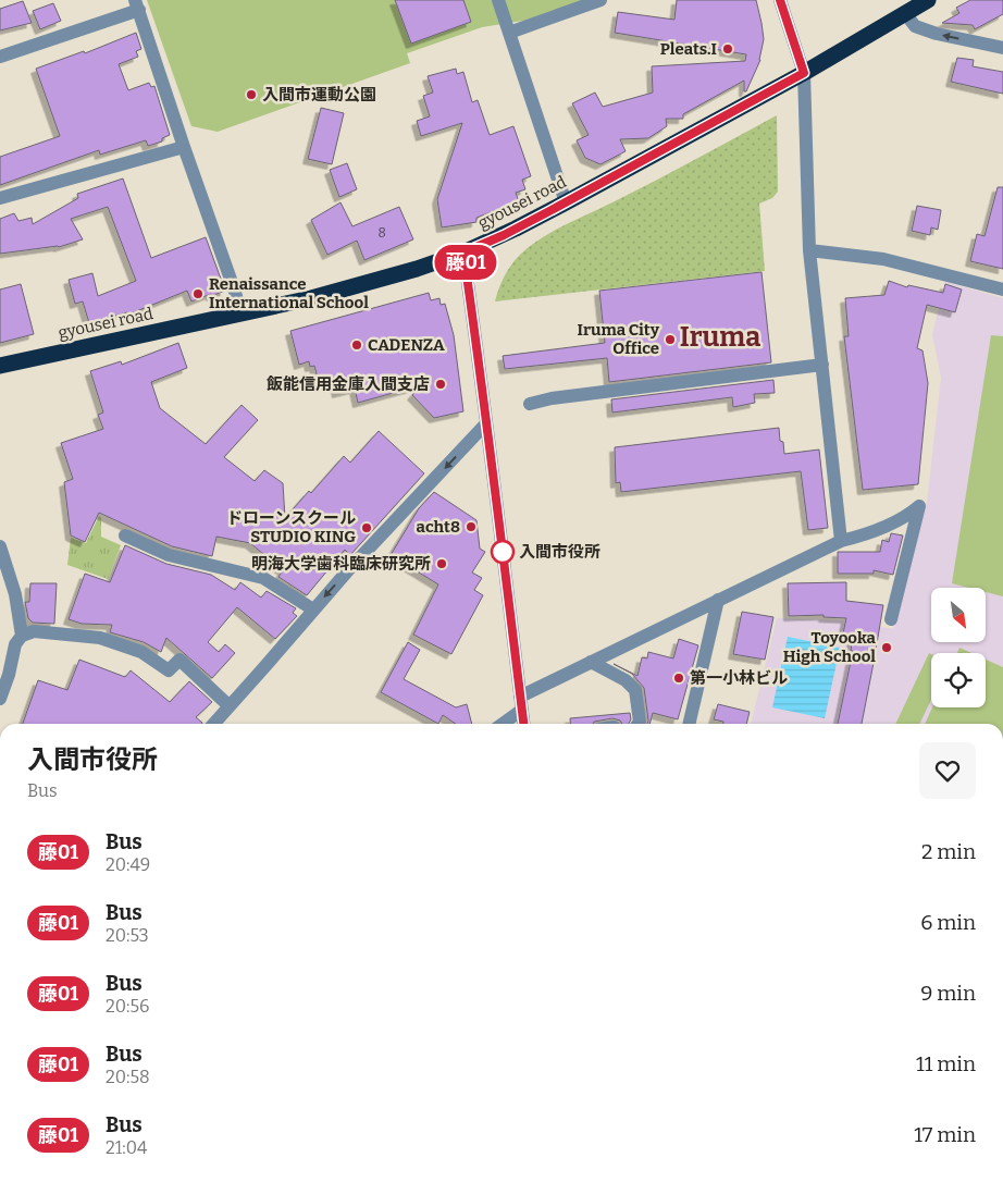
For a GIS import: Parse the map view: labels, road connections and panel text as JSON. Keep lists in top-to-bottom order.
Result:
{
  "streets": {
    "highway": ["gyousei road"]
  },
  "districts": ["Iruma"],
  "places": [
    "Pleats.I",
    "入間市運動公園",
    "Renaissance International School",
    "Iruma City Office",
    "CADENZA",
    "飯能信用金庫入間支店",
    "acht8",
    "ドローンスクール STUDIO KING",
    "入間市役所",
    "明海大学歯科臨床研究所",
    "Toyooka High School",
    "第一小林ビル"
  ],
  "lines": ["bus line 藤01"],
  "house_numbers": ["8"],
  "north": "bottom right",
  "page": {
    "on_map": "藤01",
    "heading": ["入間市役所", "Bus"],
    "list": [
      {
        "mark": "藤01",
        "name": "Bus",
        "note": "20:49",
        "value": "2 min"
      },
      {
        "mark": "藤01",
        "name": "Bus",
        "note": "20:53",
        "value": "6 min"
      },
      {
        "mark": "藤01",
        "name": "Bus",
        "note": "20:56",
        "value": "9 min"
      },
      {
        "mark": "藤01",
        "name": "Bus",
        "note": "20:58",
        "value": "11 min"
      },
      {
        "mark": "藤01",
        "name": "Bus",
        "note": "21:04",
        "value": "17 min"
      }
    ]
  }
}
